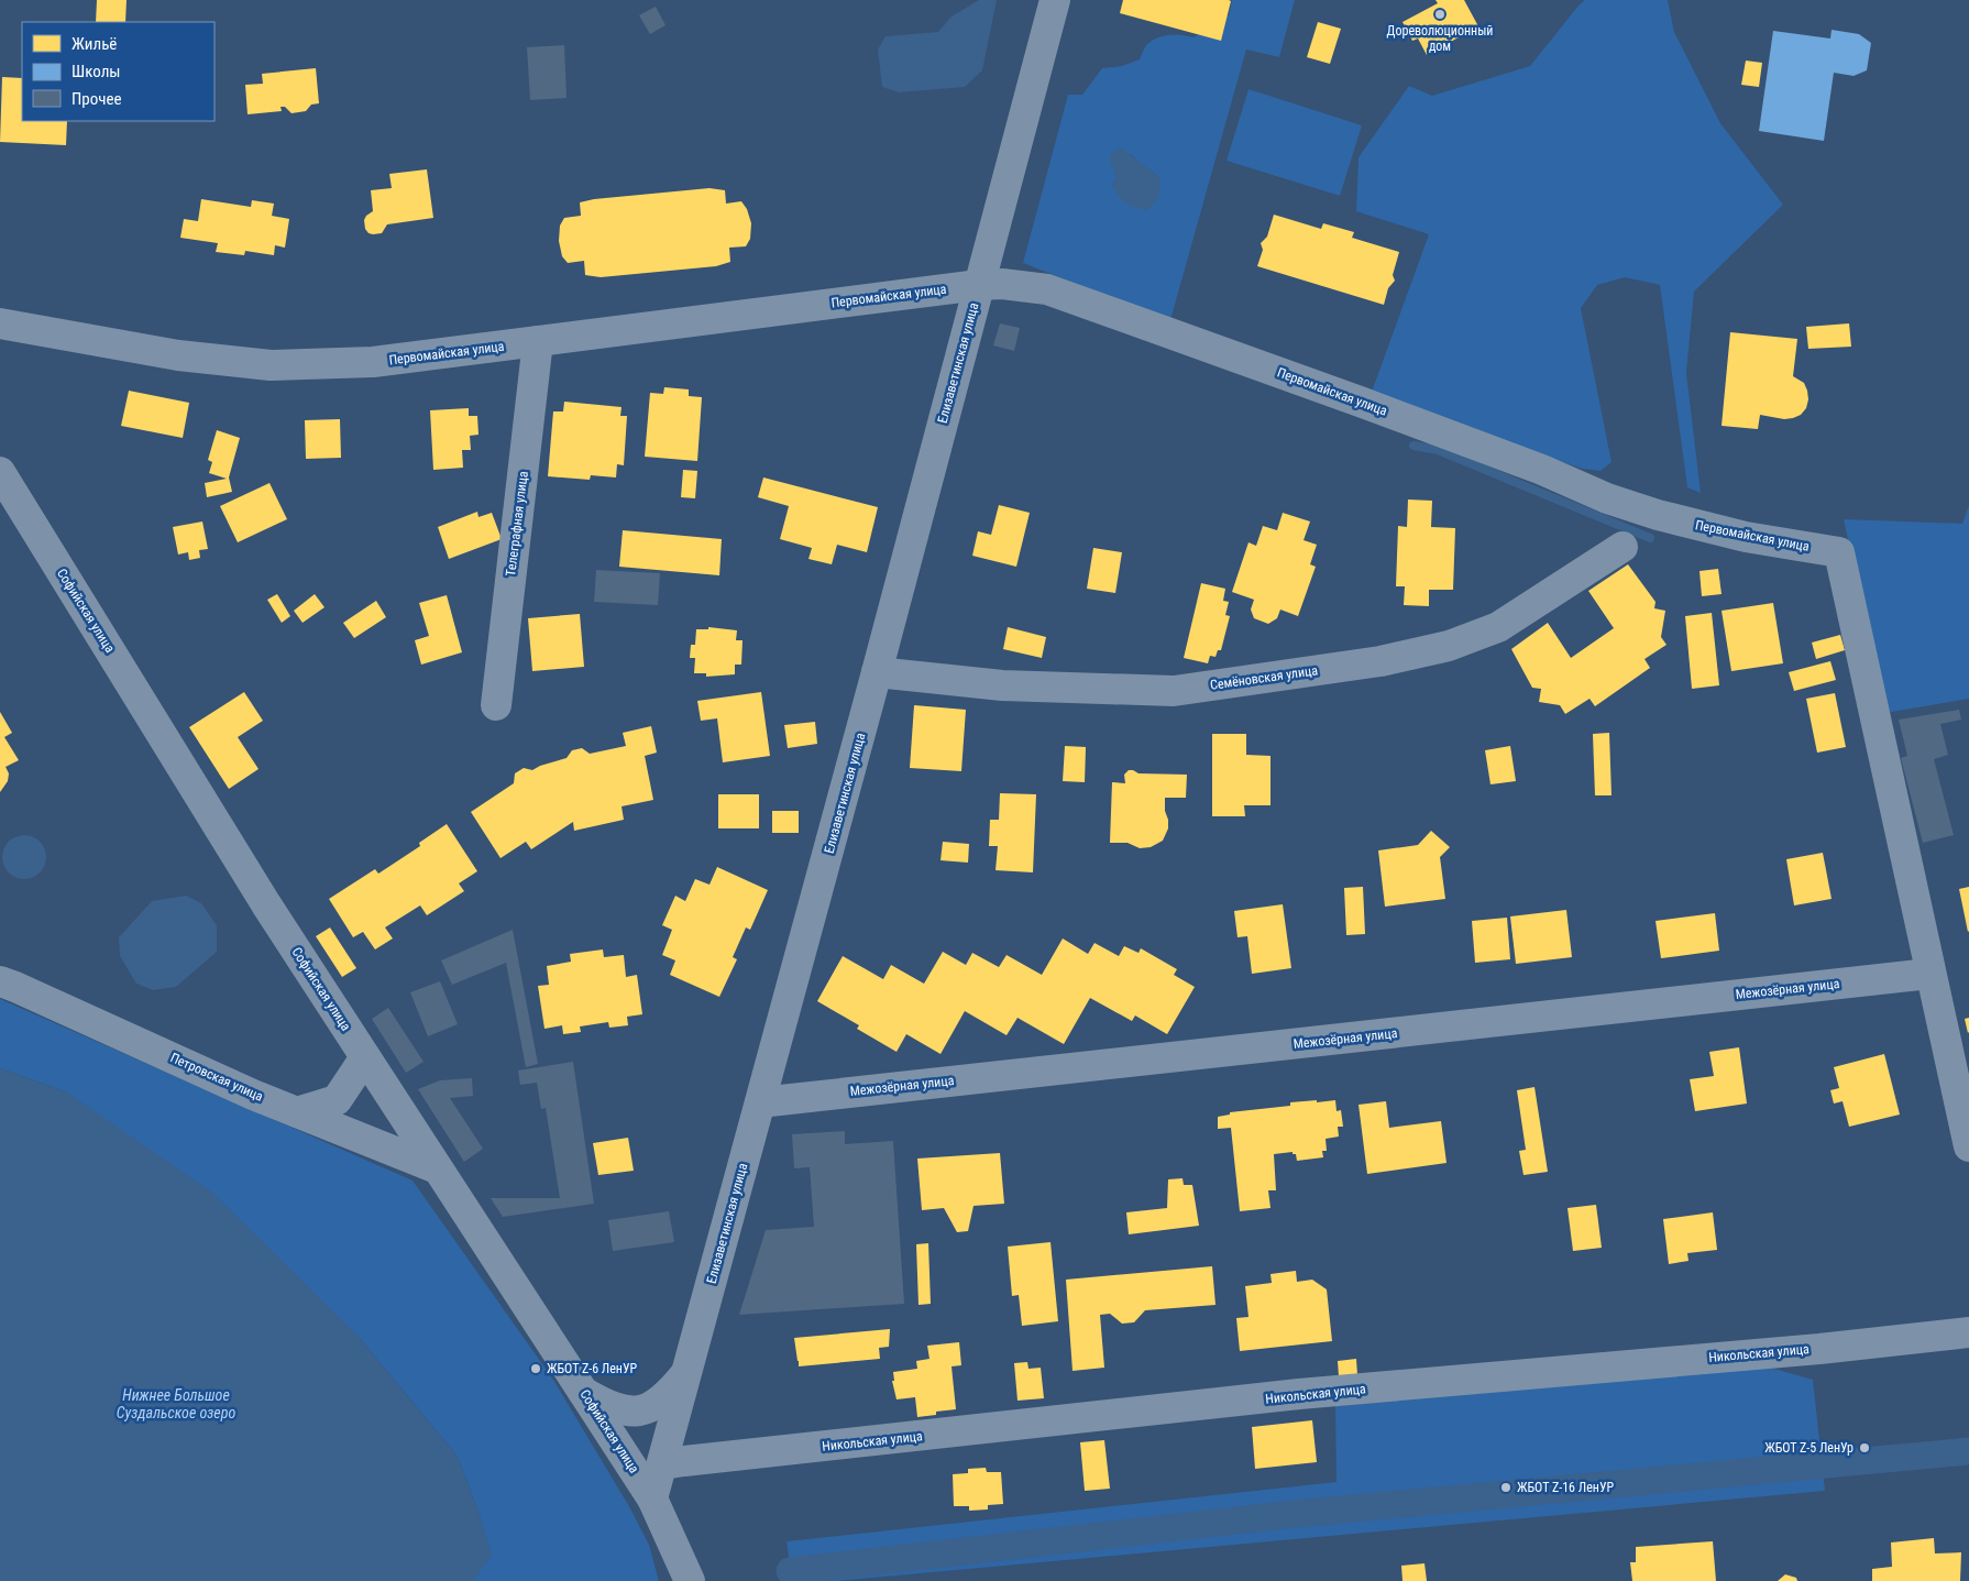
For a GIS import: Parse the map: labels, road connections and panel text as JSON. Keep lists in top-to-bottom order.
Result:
{
  "streets": {
    "street": [
      "Первомайская улица",
      "Елизаветинская улица",
      "Телеграфная улица",
      "Софийская улица",
      "Семёновская улица",
      "Межозёрная улица",
      "Петровская улица",
      "Никольская улица"
    ]
  },
  "crossings": [
    ["Первомайская улица", "Елизаветинская улица"],
    ["Первомайская улица", "Телеграфная улица"],
    ["Первомайская улица", "Межозёрная улица"],
    ["Елизаветинская улица", "Софийская улица"],
    ["Елизаветинская улица", "Семёновская улица"],
    ["Елизаветинская улица", "Межозёрная улица"],
    ["Елизаветинская улица", "Никольская улица"],
    ["Софийская улица", "Петровская улица"]
  ],
  "water": ["Нижнее Большое Суздальское озеро"],
  "places": [
    "Дореволюционный дом",
    "ЖБОТ Z-6 ЛенУР",
    "ЖБОТ Z-5 ЛенУр",
    "ЖБОТ Z-16 ЛенУР"
  ],
  "legend": ["Жильё", "Школы", "Прочее"]
}
